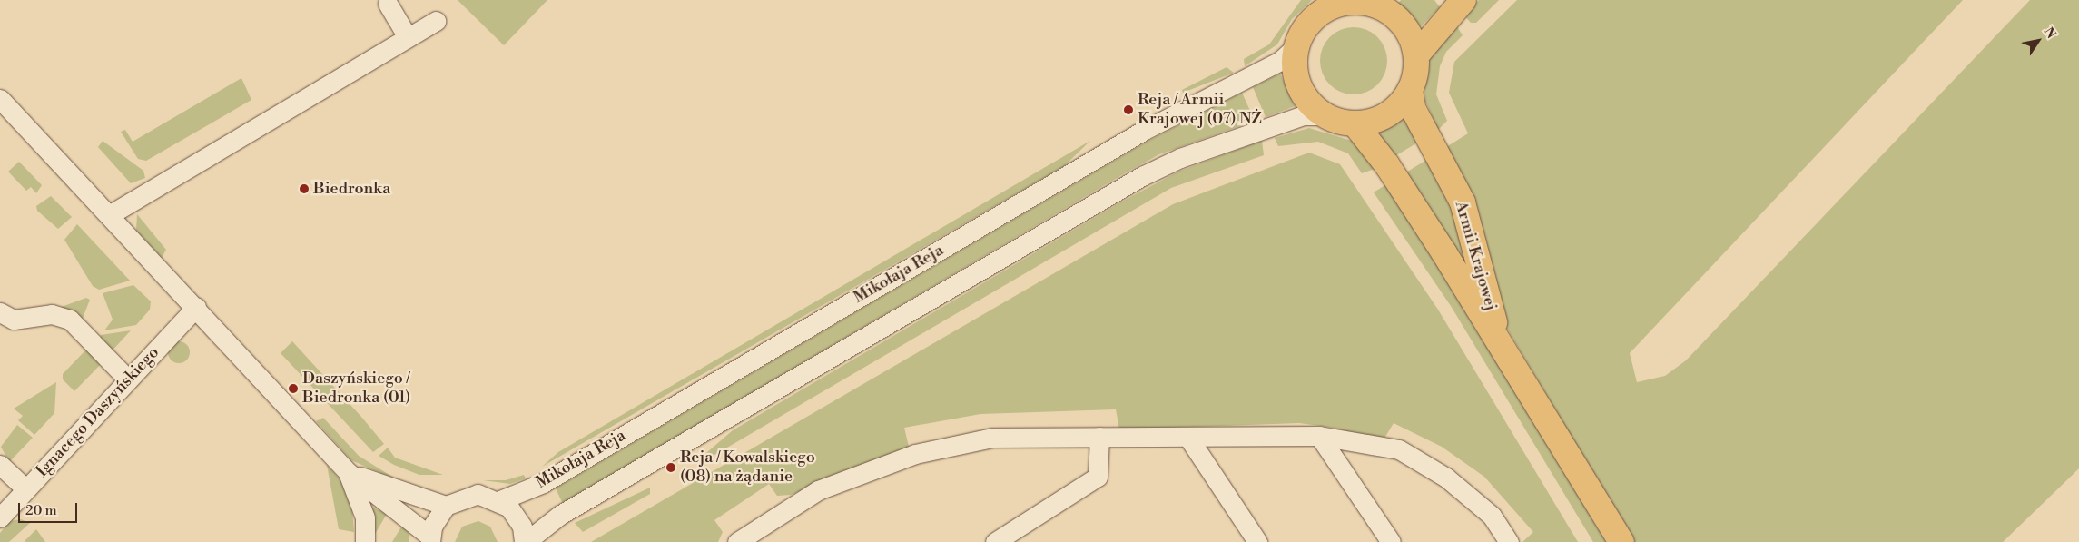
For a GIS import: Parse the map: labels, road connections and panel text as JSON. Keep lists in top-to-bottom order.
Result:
{
  "streets": {
    "main road": ["Armii Krajowej"],
    "street": ["Mikołaja Reja", "Ignacego Daszyńskiego"]
  },
  "crossings": [
    ["Armii Krajowej", "Mikołaja Reja"]
  ],
  "places": [
    "Reja / Armii Krajowej (07) NŻ",
    "Biedronka",
    "Daszyńskiego / Biedronka (01)",
    "Reja / Kowalskiego (08) na żądanie"
  ],
  "scale_bar": "20 m",
  "north": "top right"
}
